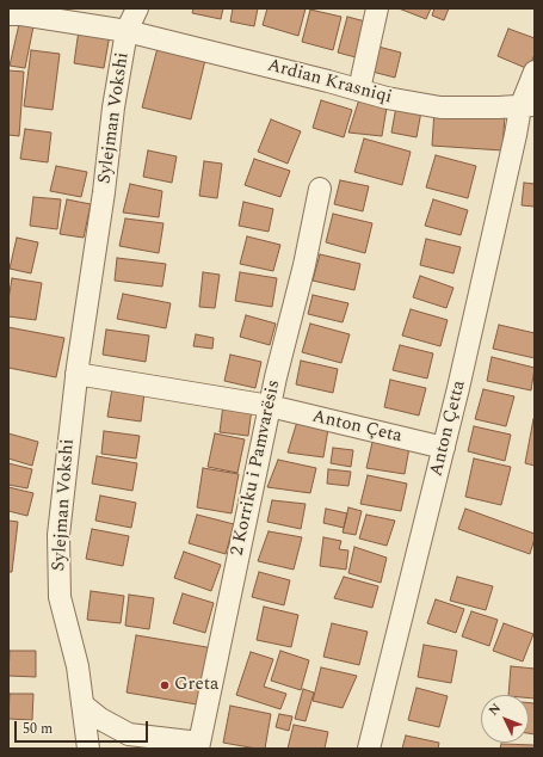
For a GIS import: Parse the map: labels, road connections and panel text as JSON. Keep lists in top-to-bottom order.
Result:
{
  "streets": {
    "street": [
      "Ardian Krasniqi",
      "Sylejman Vokshi",
      "Anton Çeta",
      "Anton Çetta",
      "2 Korriku i Pamvarësis"
    ]
  },
  "crossings": [
    ["Ardian Krasniqi", "Sylejman Vokshi"],
    ["Ardian Krasniqi", "Anton Çetta"],
    ["Anton Çeta", "Anton Çetta"],
    ["Anton Çeta", "2 Korriku i Pamvarësis"]
  ],
  "places": ["Greta"],
  "scale_bar": "50 m",
  "north": "top left"
}
